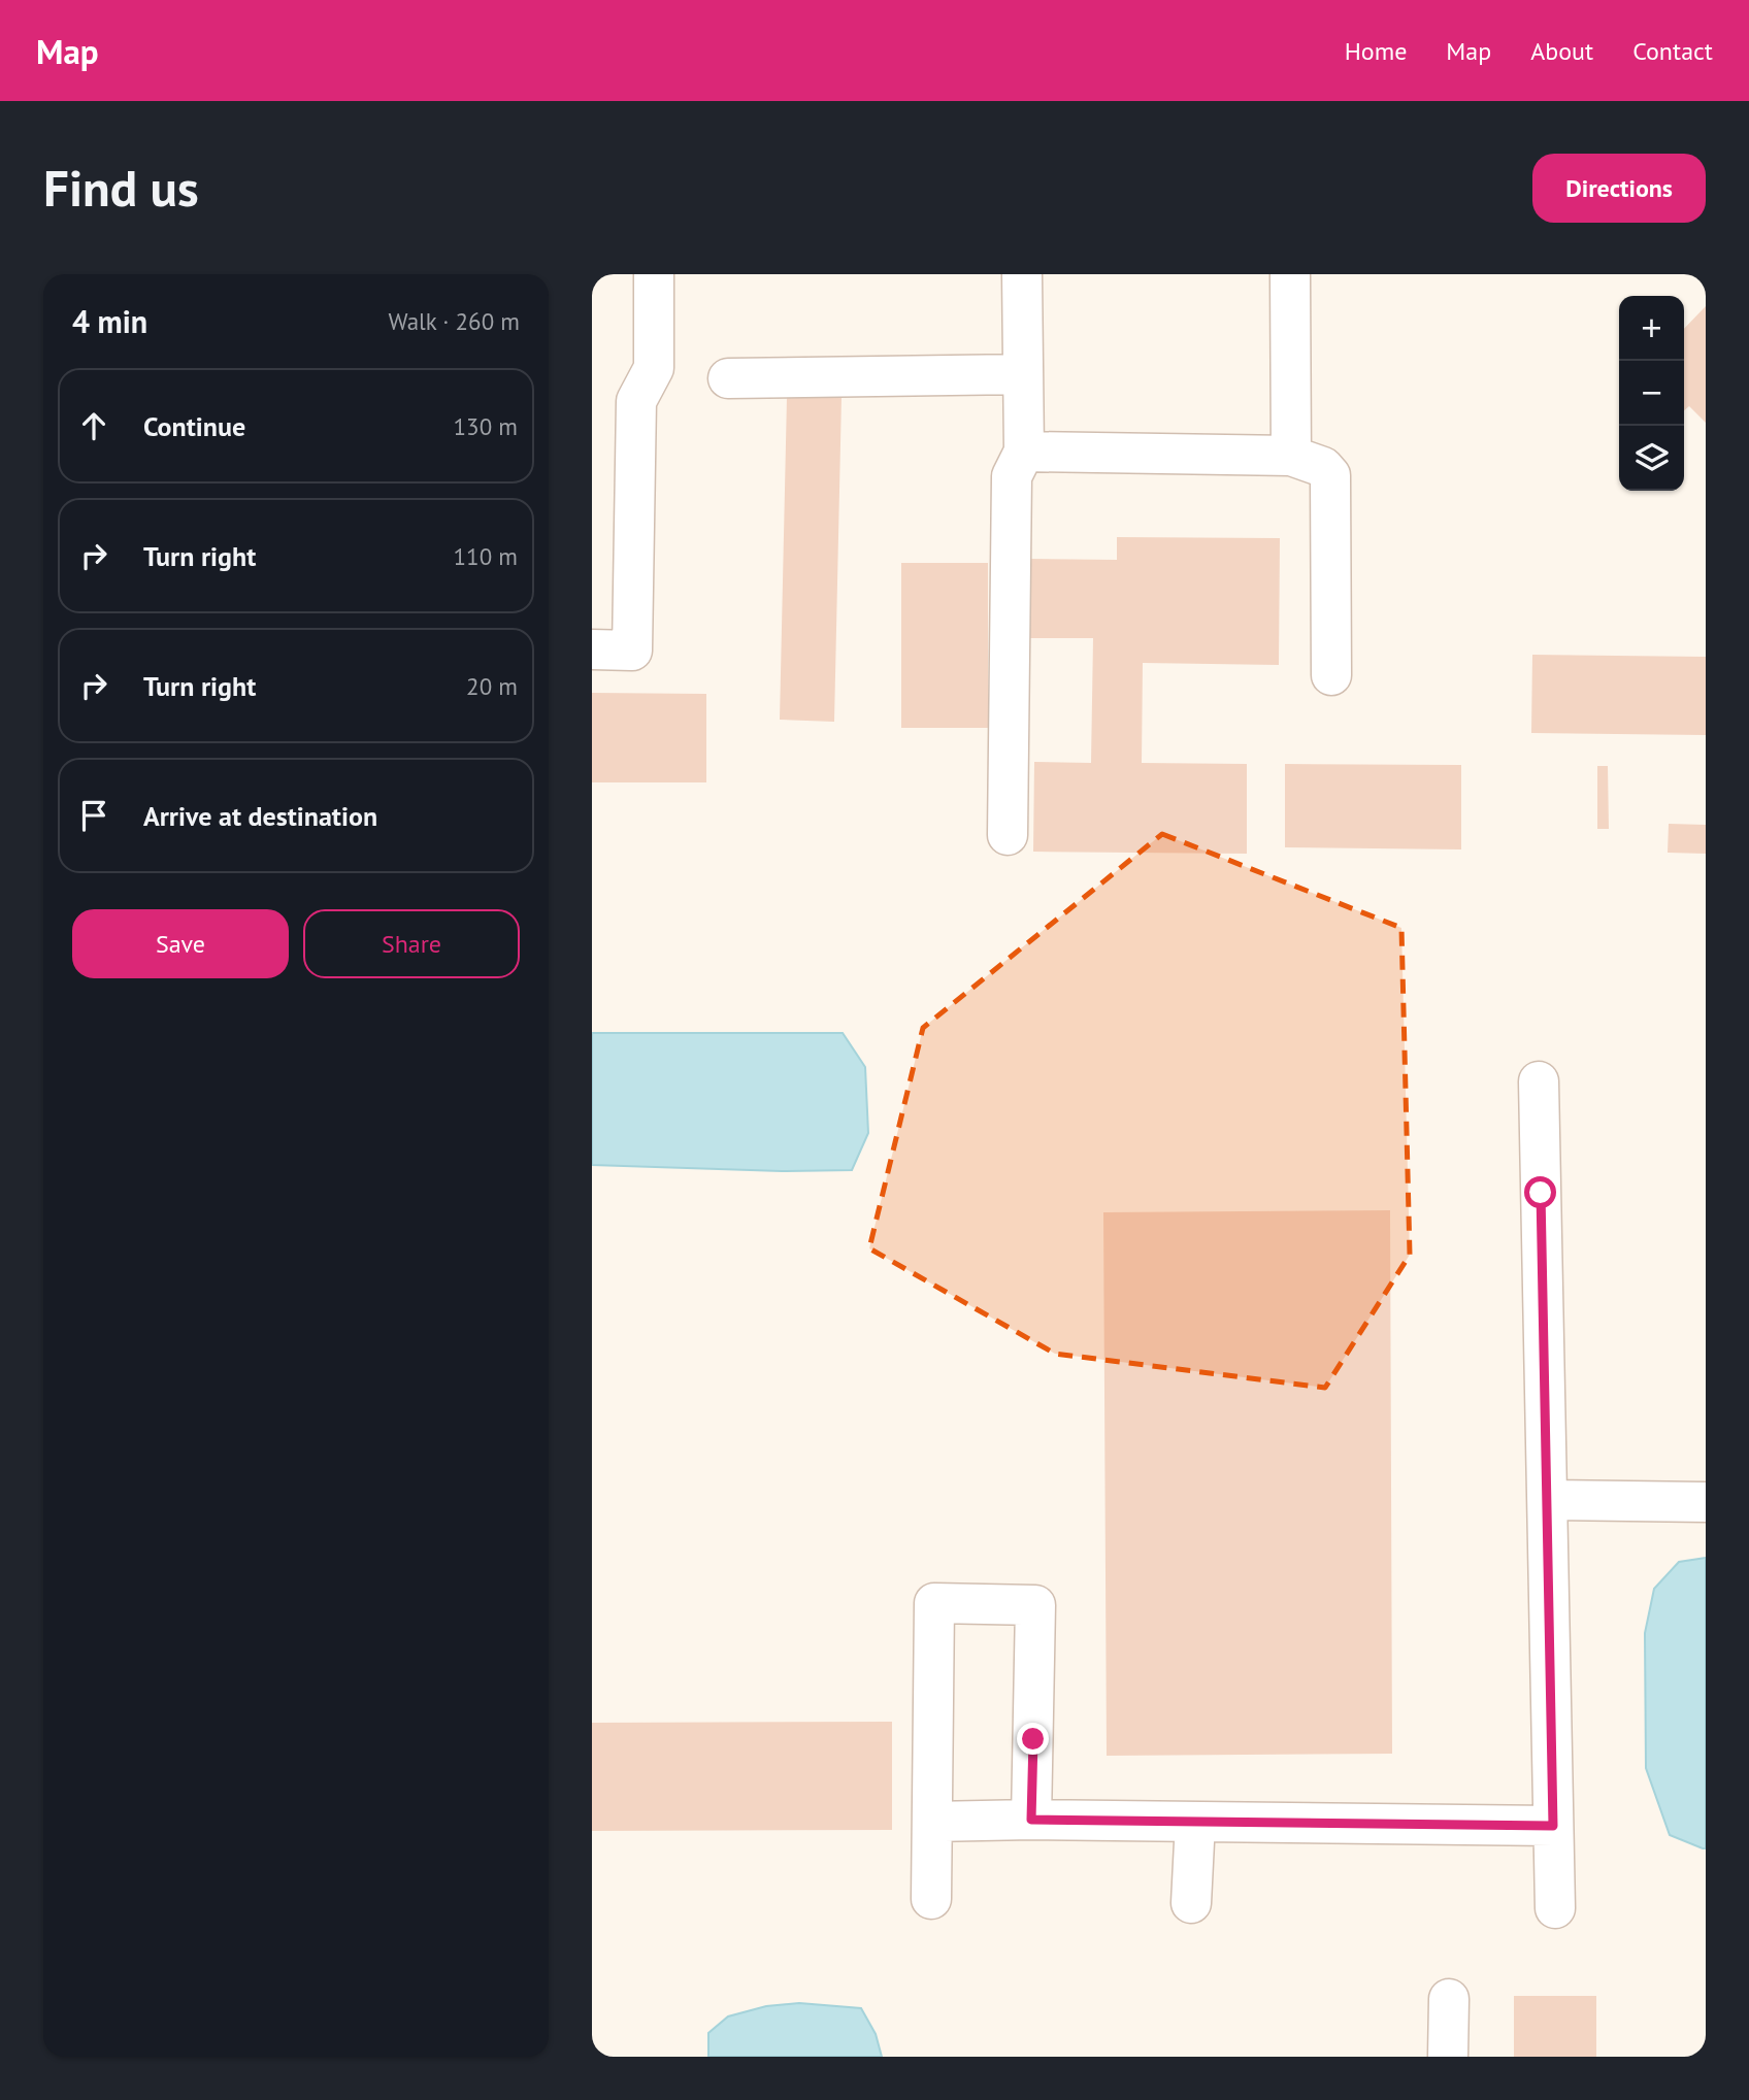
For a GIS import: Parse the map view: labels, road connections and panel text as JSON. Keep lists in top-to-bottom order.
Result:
{
  "page": {
    "header": "Map",
    "nav": [
      "Home",
      "Map",
      "About",
      "Contact"
    ],
    "buttons": [
      "Directions",
      ["Save", "Share"]
    ],
    "title": "Find us",
    "heading": ["4 min", "Walk · 260 m"],
    "map_buttons": ["+", "−"],
    "list": [
      ["Continue", "130 m"],
      ["Turn right", "110 m"],
      ["Turn right", "20 m"],
      "Arrive at destination"
    ]
  }
}
